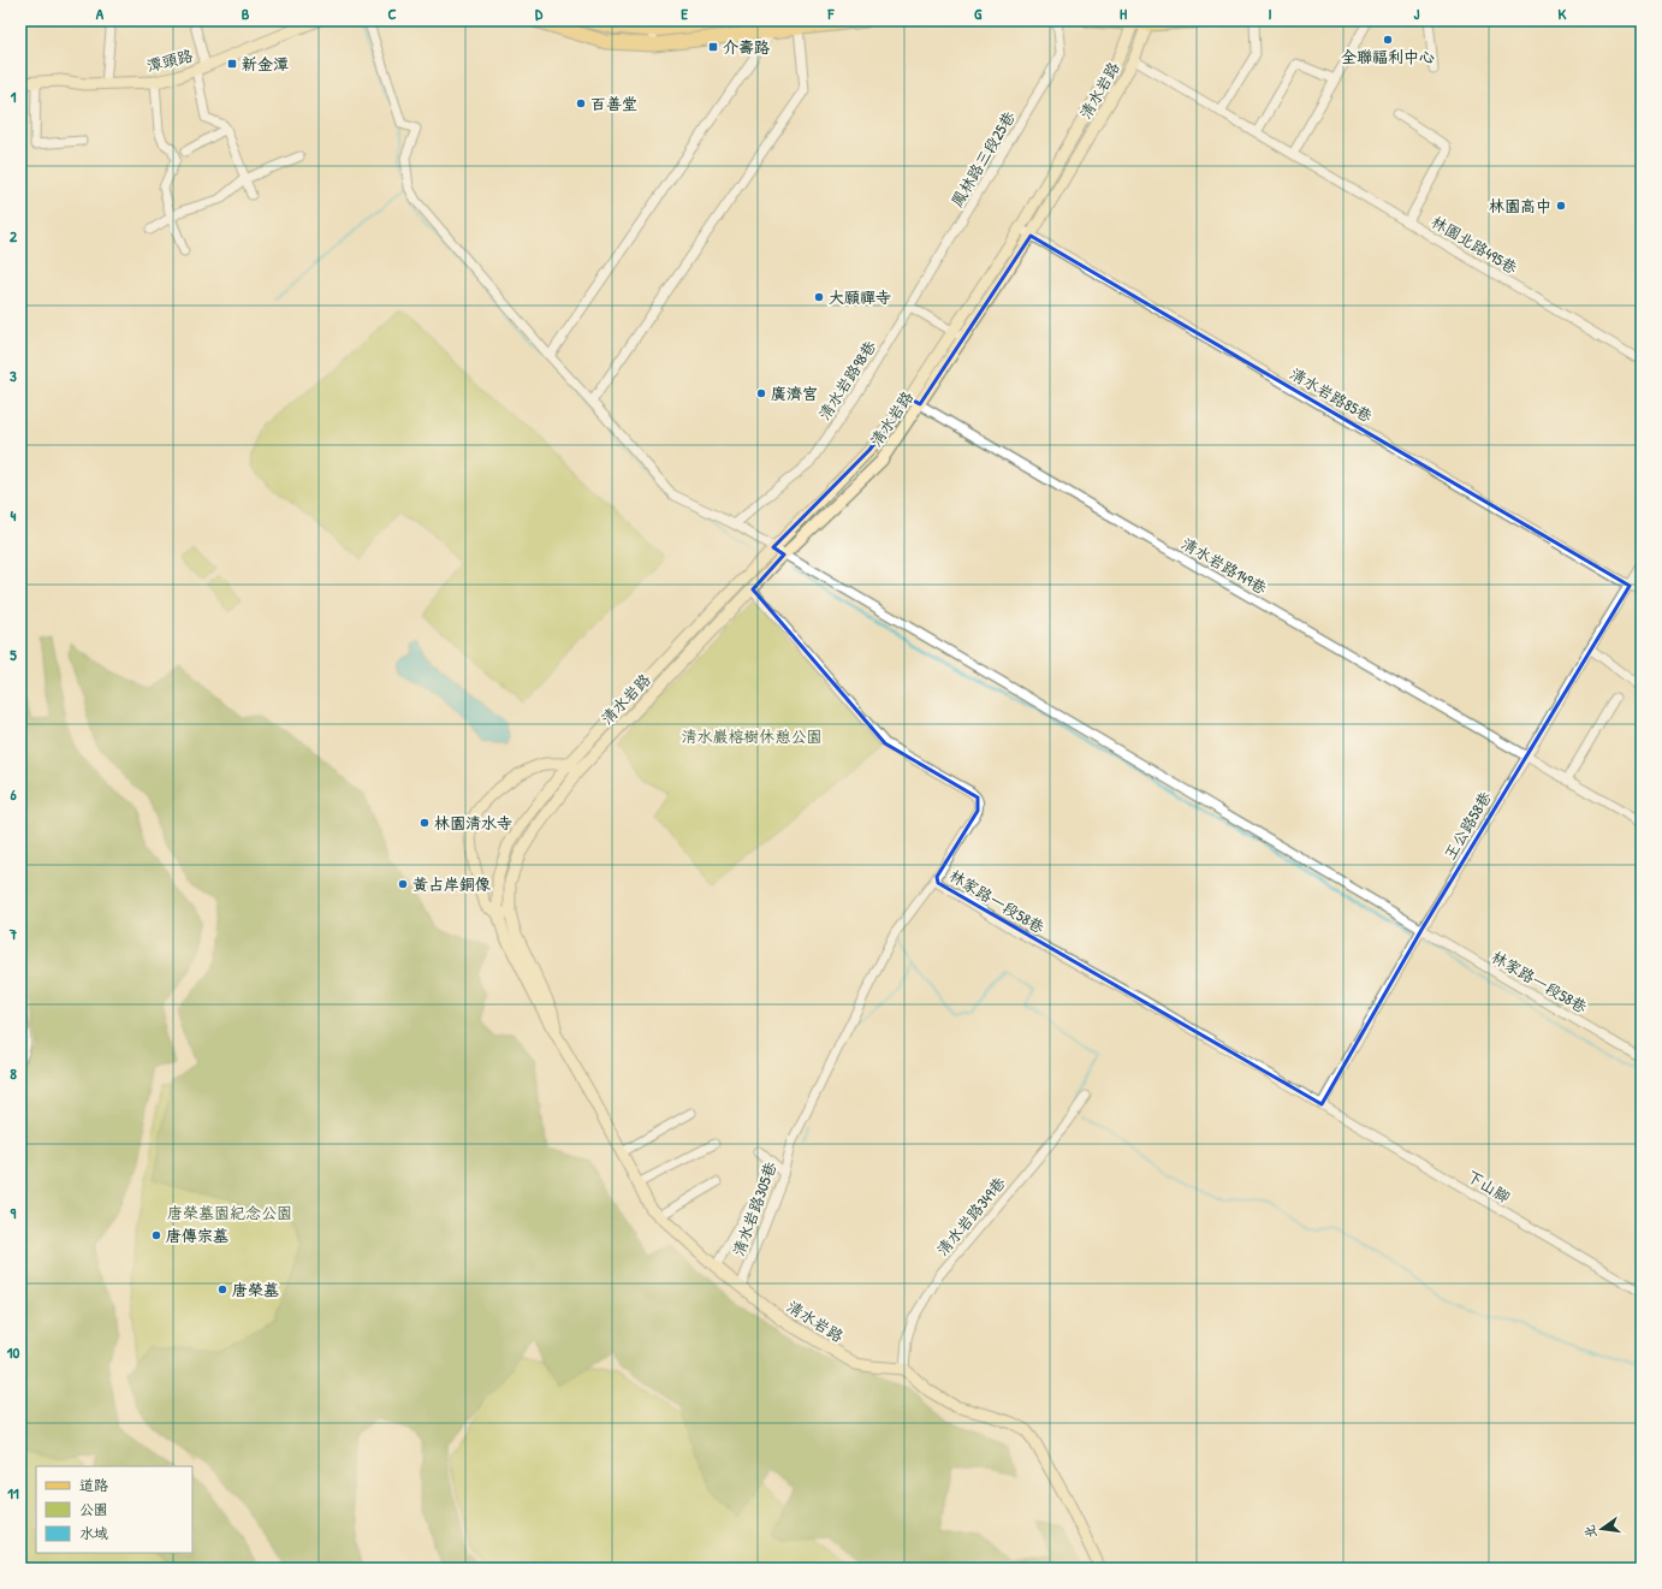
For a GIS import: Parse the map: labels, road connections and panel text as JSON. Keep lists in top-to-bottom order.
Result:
{
  "streets": {
    "street": [
      "潭頭路",
      "清水岩路",
      "鳳林路三段25巷",
      "林園北路495巷",
      "清水岩路98巷",
      "清水岩路85巷",
      "清水岩路149巷",
      "王公路58巷",
      "林家路一段58巷",
      "下山腳",
      "清水岩路305巷",
      "清水岩路349巷"
    ]
  },
  "crossings": [
    ["清水岩路", "林園北路495巷"],
    ["清水岩路", "清水岩路85巷"],
    ["清水岩路", "清水岩路149巷"],
    ["清水岩路", "林家路一段58巷"],
    ["清水岩路", "清水岩路305巷"],
    ["清水岩路", "清水岩路349巷"],
    ["鳳林路三段25巷", "清水岩路98巷"],
    ["清水岩路98巷", "林家路一段58巷"],
    ["清水岩路85巷", "王公路58巷"],
    ["清水岩路149巷", "王公路58巷"],
    ["王公路58巷", "林家路一段58巷"],
    ["王公路58巷", "下山腳"],
    ["林家路一段58巷", "下山腳"],
    ["林家路一段58巷", "清水岩路305巷"]
  ],
  "parks": ["清水巖榕樹休憩公園", "唐榮墓園紀念公園"],
  "places": {
    "other": [
      "全聯福利中心",
      "百善堂",
      "林園高中",
      "大願禪寺",
      "廣濟宮",
      "林園清水寺",
      "黃占岸銅像",
      "唐傳宗墓",
      "唐榮墓"
    ],
    "transit": ["介壽路", "新金潭"]
  },
  "legend": ["道路", "公園", "水域"],
  "north": "left",
  "grid": {
    "columns": [
      "A",
      "B",
      "C",
      "D",
      "E",
      "F",
      "G",
      "H",
      "I",
      "J",
      "K"
    ],
    "rows": [
      "1",
      "2",
      "3",
      "4",
      "5",
      "6",
      "7",
      "8",
      "9",
      "10",
      "11"
    ]
  }
}
